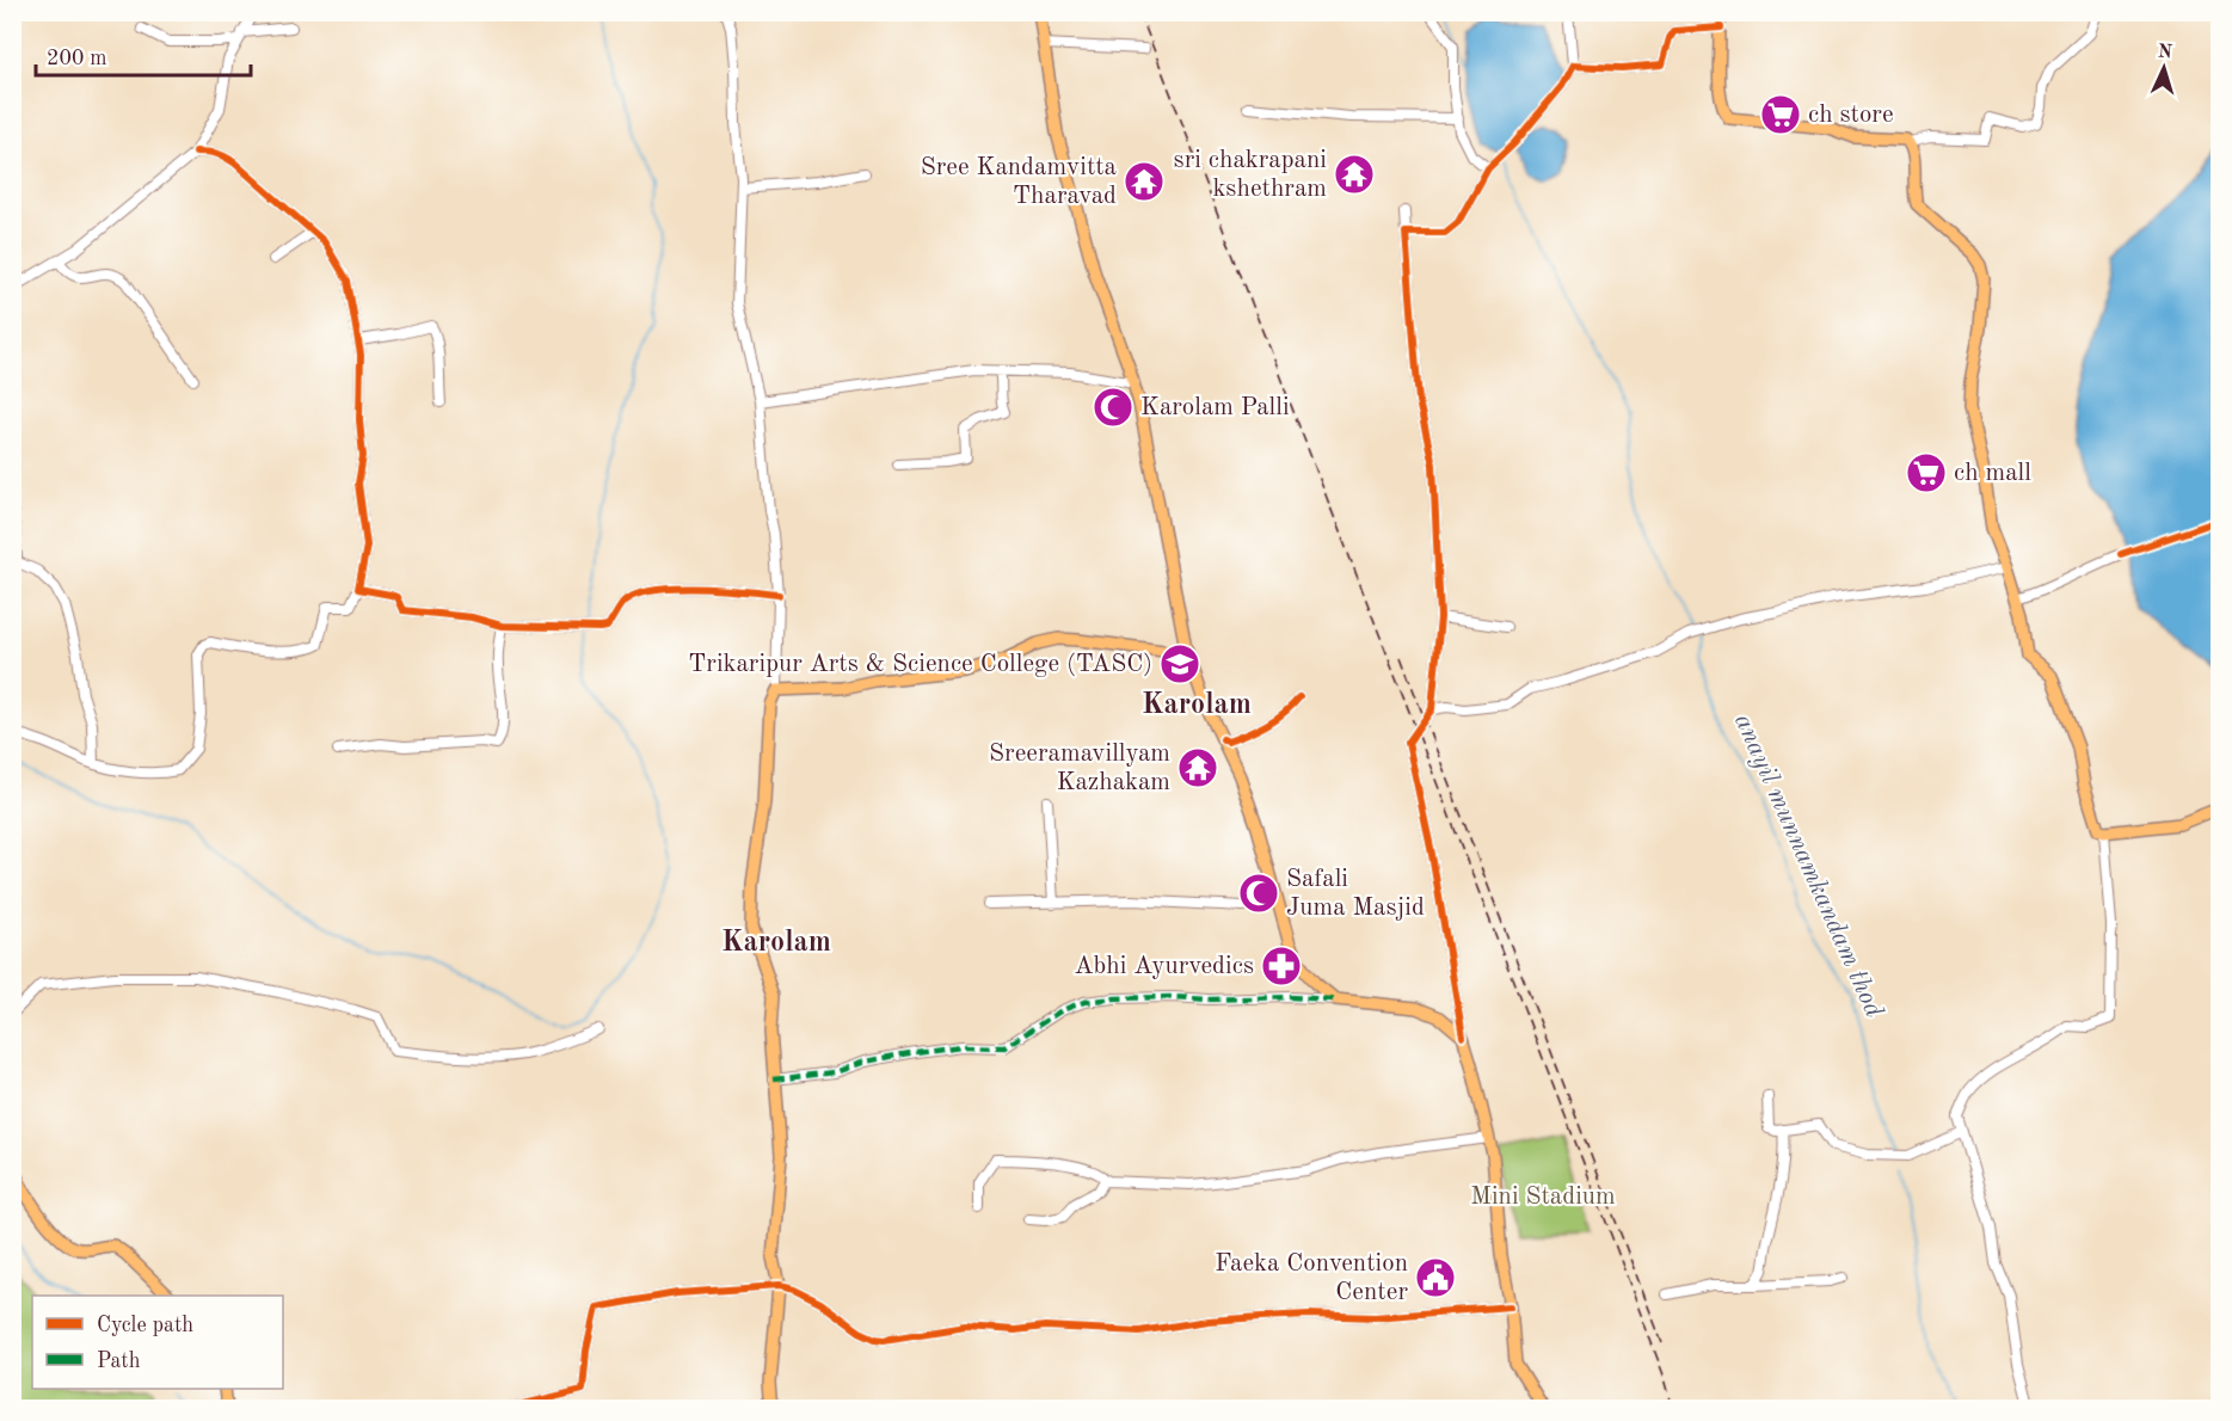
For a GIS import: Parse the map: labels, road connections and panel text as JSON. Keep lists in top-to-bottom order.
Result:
{
  "districts": ["Karolam", "Karolam"],
  "water": ["anayil munnamkandam thod"],
  "parks": ["Mini Stadium"],
  "places": {
    "supermarket": ["ch store", "ch mall"],
    "temple": ["sri chakrapani kshethram", "Sree Kandamvitta Tharavad", "Sreeramavillyam Kazhakam"],
    "mosque": ["Karolam Palli", "Safali Juma Masjid"],
    "school or university": ["Trikaripur Arts & Science College (TASC)"],
    "pharmacy": ["Abhi Ayurvedics"],
    "public building": ["Faeka Convention Center"]
  },
  "legend": ["Cycle path", "Path"],
  "scale_bar": "200 m",
  "north": "top"
}
